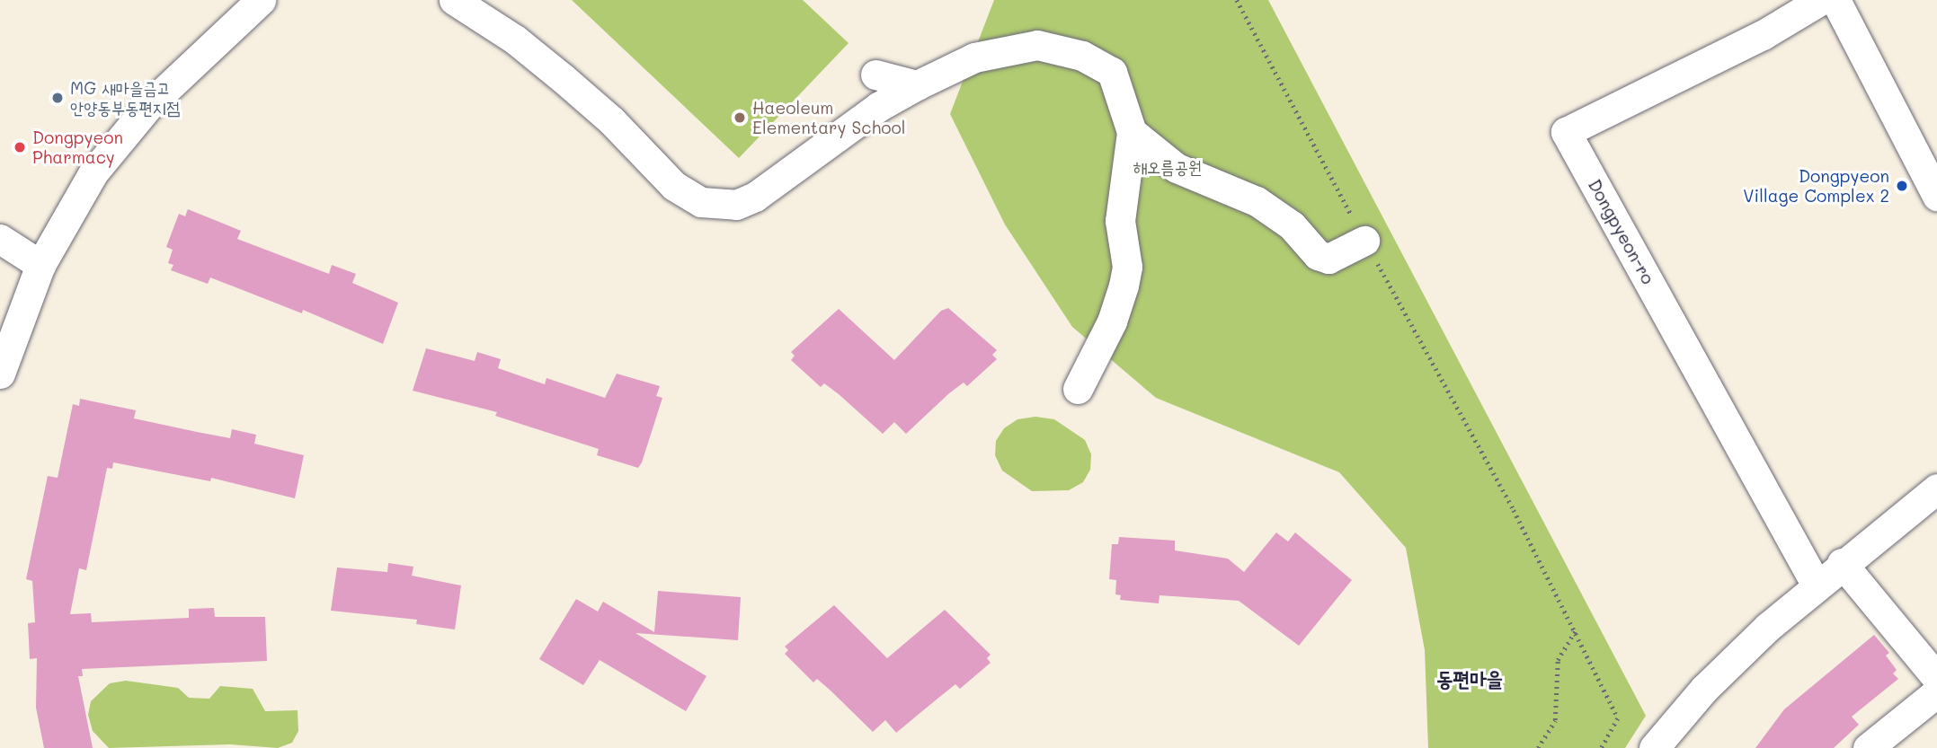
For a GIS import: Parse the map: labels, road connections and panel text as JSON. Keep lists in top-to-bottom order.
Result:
{
  "streets": {
    "street": ["Dongpyeon-ro"]
  },
  "districts": ["동편마을"],
  "parks": ["해오름공원"],
  "places": [
    "MG 새마을금고 안양동부동편지점",
    "Haeoleum Elementary School",
    "Dongpyeon Pharmacy",
    "Dongpyeon Village Complex 2"
  ]
}
